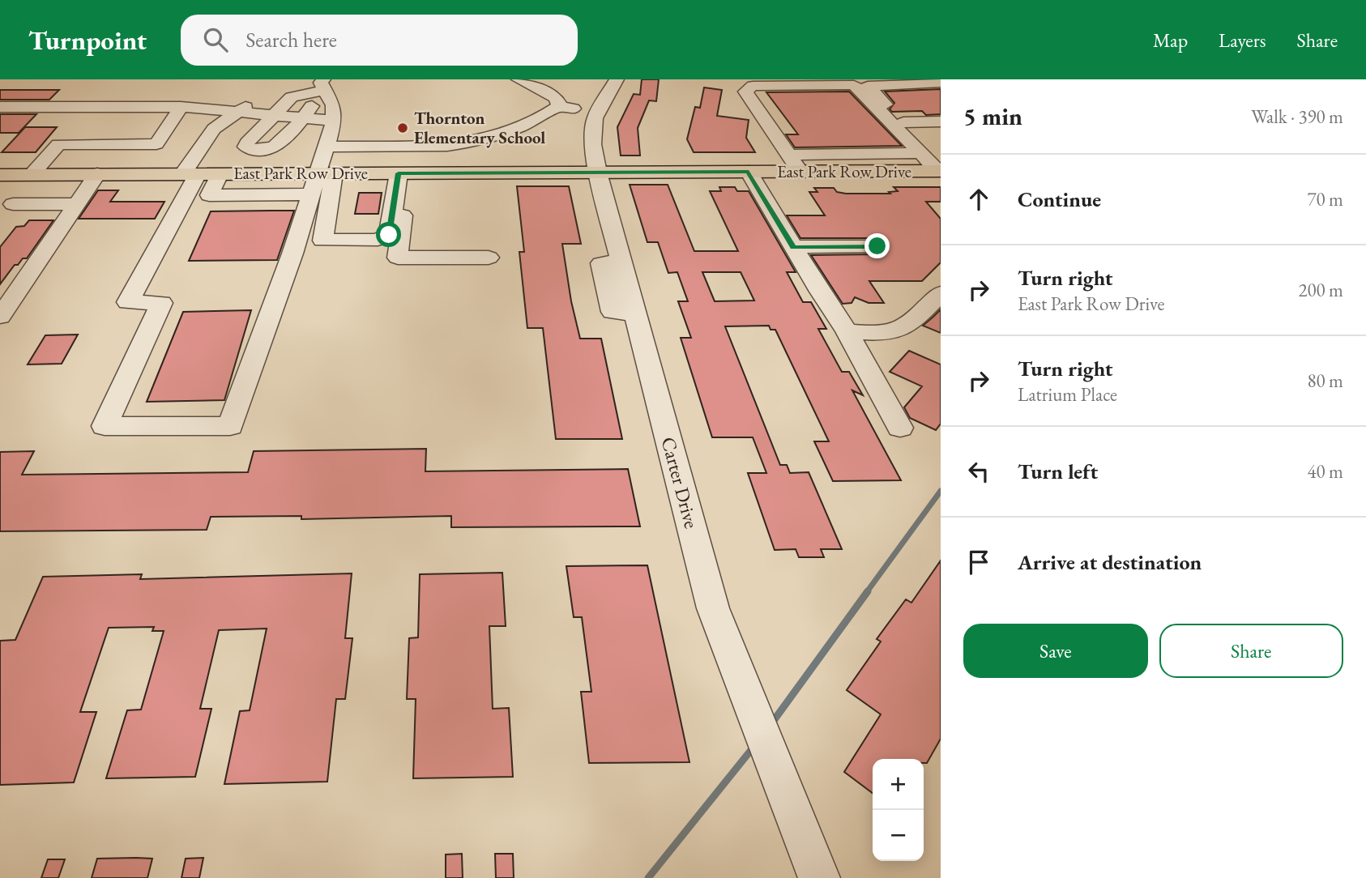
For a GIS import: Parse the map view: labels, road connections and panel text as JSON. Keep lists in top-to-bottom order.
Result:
{
  "streets": {
    "main road": ["East Park Row Drive"],
    "street": ["Carter Drive"]
  },
  "crossings": [
    ["East Park Row Drive", "Carter Drive"]
  ],
  "places": ["Thornton Elementary School"],
  "page": {
    "header": "Turnpoint",
    "search": "Search here",
    "nav": ["Map", "Layers", "Share"],
    "heading": ["5 min", "Walk · 390 m"],
    "list": [
      ["Continue", "70 m"],
      ["Turn right", "East Park Row Drive", "200 m"],
      ["Turn right", "Latrium Place", "80 m"],
      ["Turn left", "40 m"],
      "Arrive at destination"
    ],
    "buttons": ["Save", "Share"],
    "map_buttons": ["+", "−"]
  }
}
